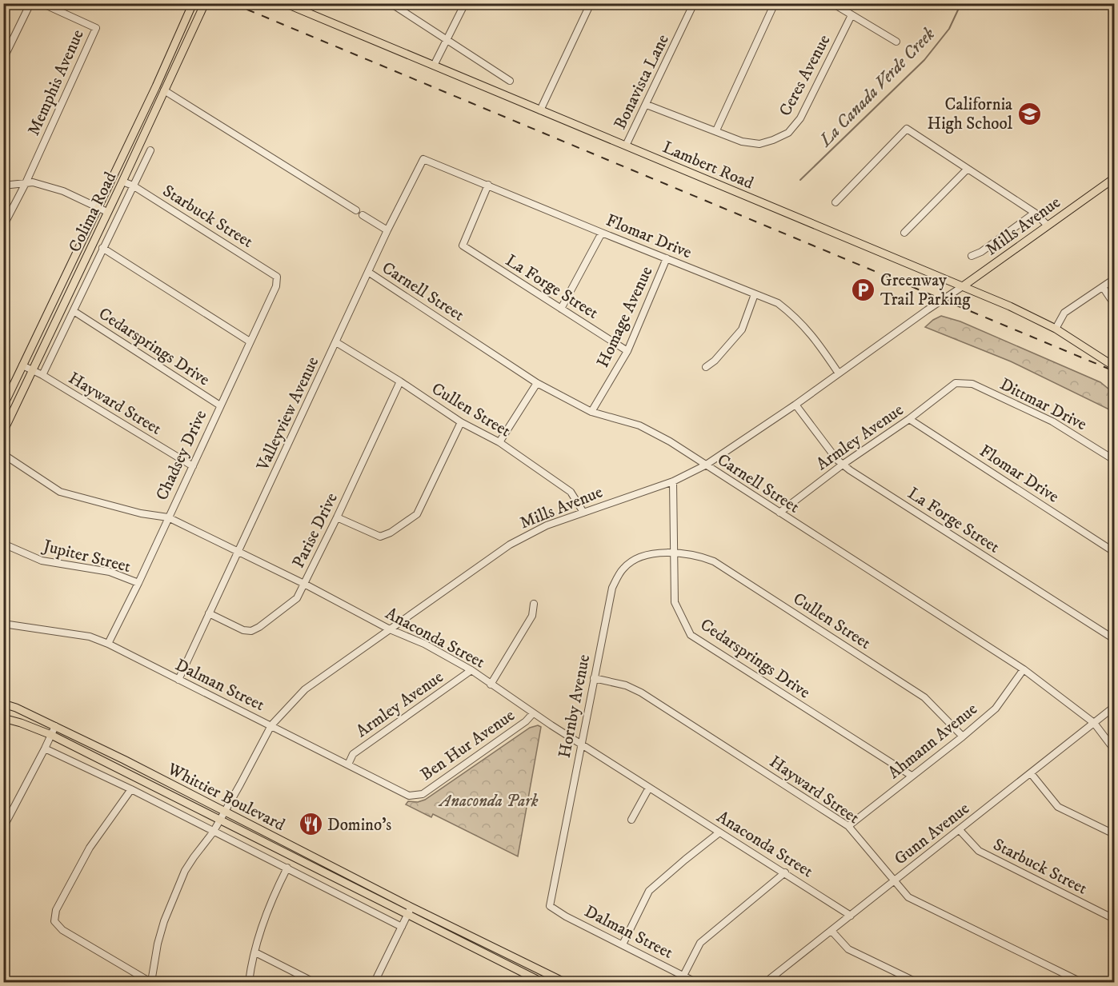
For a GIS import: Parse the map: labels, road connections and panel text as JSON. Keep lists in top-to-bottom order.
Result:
{
  "streets": {
    "main road": [
      "Lambert Road",
      "Colima Road",
      "Mills Avenue",
      "Whittier Boulevard"
    ],
    "street": [
      "Ceres Avenue",
      "Bonavista Lane",
      "Memphis Avenue",
      "Starbuck Street",
      "Flomar Drive",
      "La Forge Street",
      "Carnell Street",
      "Homage Avenue",
      "Cedarsprings Drive",
      "Hayward Street",
      "Dittmar Drive",
      "Cullen Street",
      "Valleyview Avenue",
      "Armley Avenue",
      "Chadsey Drive",
      "Parise Drive",
      "Jupiter Street",
      "Anaconda Street",
      "Dalman Street",
      "Hornby Avenue",
      "Ahmann Avenue",
      "Ben Hur Avenue",
      "Gunn Avenue"
    ]
  },
  "crossings": [
    ["Bonavista Lane", "Lambert Road"],
    ["Lambert Road", "Mills Avenue"],
    ["Colima Road", "Starbuck Street"],
    ["Colima Road", "Hayward Street"],
    ["Starbuck Street", "Chadsey Drive"],
    ["Starbuck Street", "Gunn Avenue"],
    ["Mills Avenue", "Flomar Drive"],
    ["Mills Avenue", "La Forge Street"],
    ["Mills Avenue", "Carnell Street"],
    ["Mills Avenue", "Cedarsprings Drive"],
    ["Mills Avenue", "Cullen Street"],
    ["Mills Avenue", "Anaconda Street"],
    ["Mills Avenue", "Dalman Street"],
    ["Mills Avenue", "Whittier Boulevard"],
    ["Flomar Drive", "La Forge Street"],
    ["Flomar Drive", "Homage Avenue"],
    ["Flomar Drive", "Valleyview Avenue"],
    ["Flomar Drive", "Armley Avenue"],
    ["La Forge Street", "Homage Avenue"],
    ["La Forge Street", "Armley Avenue"],
    ["Carnell Street", "Homage Avenue"],
    ["Carnell Street", "Valleyview Avenue"],
    ["Carnell Street", "Armley Avenue"],
    ["Carnell Street", "Ahmann Avenue"],
    ["Carnell Street", "Gunn Avenue"],
    ["Cedarsprings Drive", "Cullen Street"],
    ["Cedarsprings Drive", "Chadsey Drive"],
    ["Cedarsprings Drive", "Hornby Avenue"],
    ["Cedarsprings Drive", "Ahmann Avenue"],
    ["Hayward Street", "Chadsey Drive"],
    ["Hayward Street", "Hornby Avenue"],
    ["Hayward Street", "Ahmann Avenue"],
    ["Hayward Street", "Gunn Avenue"],
    ["Dittmar Drive", "Armley Avenue"],
    ["Cullen Street", "Valleyview Avenue"],
    ["Cullen Street", "Parise Drive"],
    ["Cullen Street", "Hornby Avenue"],
    ["Cullen Street", "Ahmann Avenue"],
    ["Valleyview Avenue", "Parise Drive"],
    ["Valleyview Avenue", "Anaconda Street"],
    ["Valleyview Avenue", "Dalman Street"],
    ["Armley Avenue", "Anaconda Street"],
    ["Armley Avenue", "Dalman Street"],
    ["Chadsey Drive", "Jupiter Street"],
    ["Chadsey Drive", "Anaconda Street"],
    ["Chadsey Drive", "Dalman Street"],
    ["Parise Drive", "Anaconda Street"],
    ["Anaconda Street", "Hornby Avenue"],
    ["Anaconda Street", "Ben Hur Avenue"],
    ["Anaconda Street", "Gunn Avenue"],
    ["Dalman Street", "Hornby Avenue"],
    ["Dalman Street", "Ben Hur Avenue"]
  ],
  "water": ["La Canada Verde Creek"],
  "parks": ["Anaconda Park"],
  "places": {
    "school or university": ["California High School"],
    "parking": ["Greenway Trail Parking"],
    "restaurant": ["Domino's"]
  }
}
